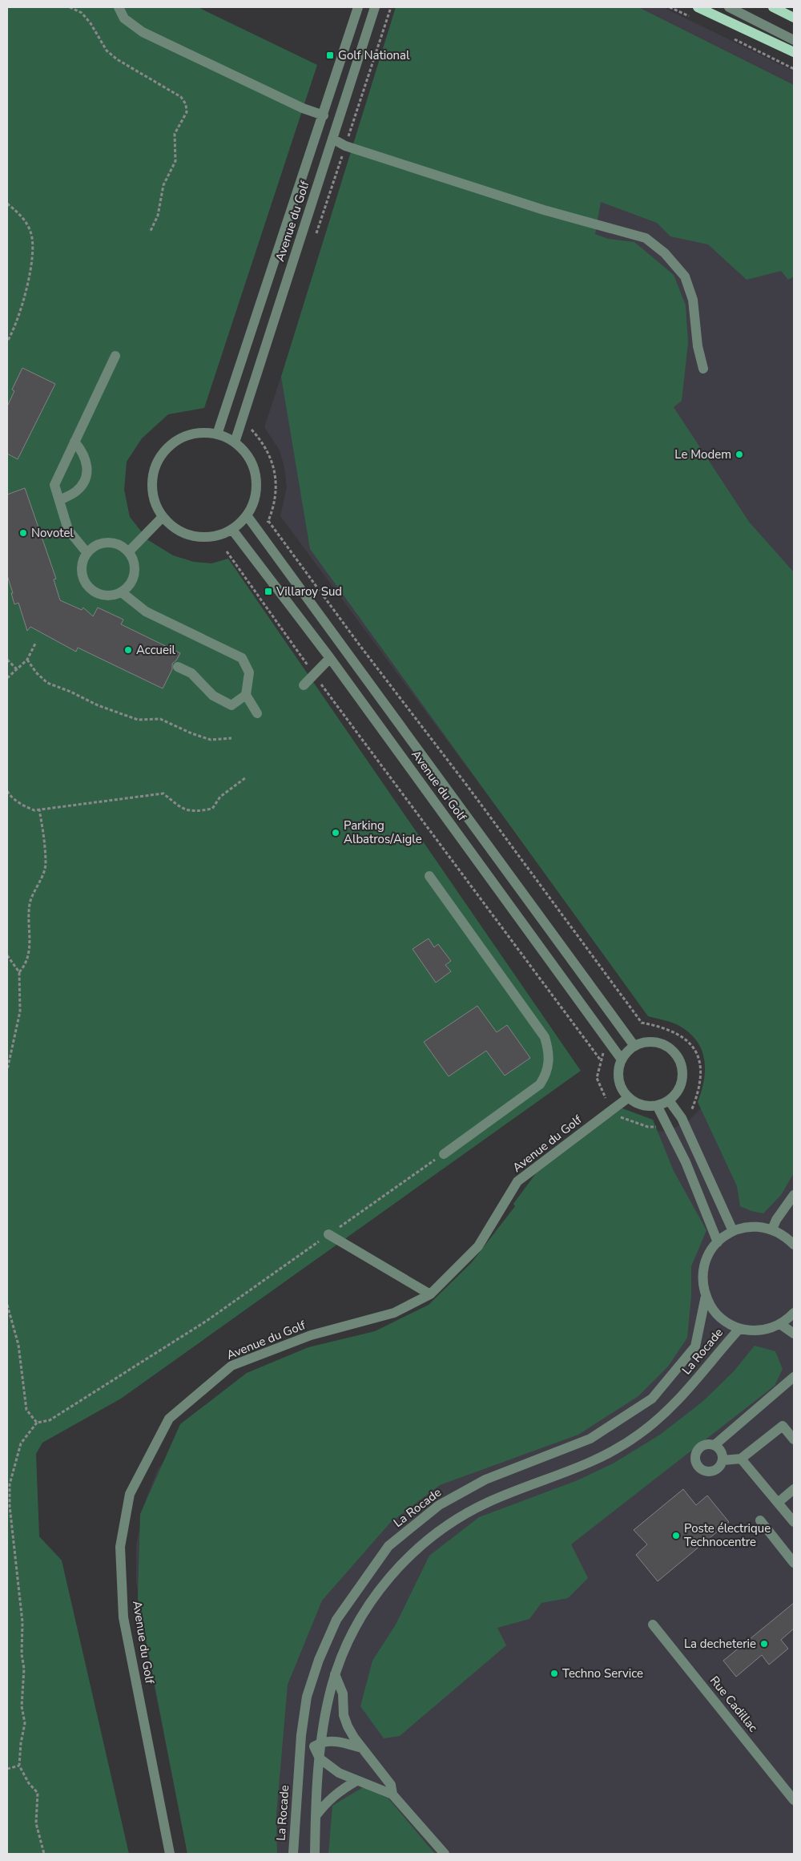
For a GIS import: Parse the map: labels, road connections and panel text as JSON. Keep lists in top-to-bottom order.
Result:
{
  "streets": {
    "street": ["Avenue du Golf", "La Rocade", "Rue Cadillac"]
  },
  "places": {
    "transit": ["Golf National", "Villaroy Sud"],
    "other": [
      "Le Modem",
      "Novotel",
      "Accueil",
      "Parking Albatros/Aigle",
      "Poste électrique Technocentre",
      "La decheterie",
      "Techno Service"
    ]
  }
}
